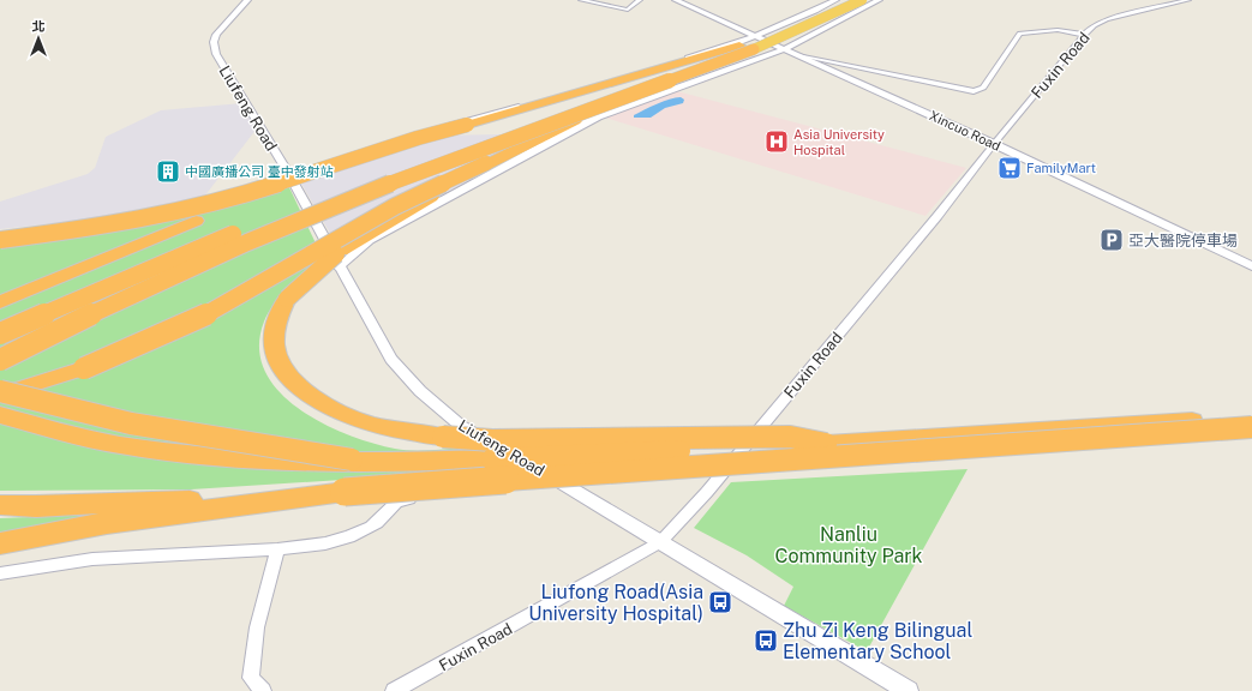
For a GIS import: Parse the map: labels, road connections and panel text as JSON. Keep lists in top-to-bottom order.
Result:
{
  "streets": {
    "street": ["Fuxin Road", "Liufeng Road", "Xincuo Road"]
  },
  "crossings": [
    ["Fuxin Road", "Liufeng Road"],
    ["Fuxin Road", "Xincuo Road"]
  ],
  "parks": ["Nanliu Community Park"],
  "places": {
    "hospital": ["Asia University Hospital"],
    "supermarket": ["FamilyMart"],
    "building": ["中國廣播公司 臺中發射站"],
    "parking": ["亞大醫院停車場"],
    "bus stop": ["Liufong Road(Asia University Hospital)", "Zhu Zi Keng Bilingual Elementary School"]
  },
  "north": "top"
}
